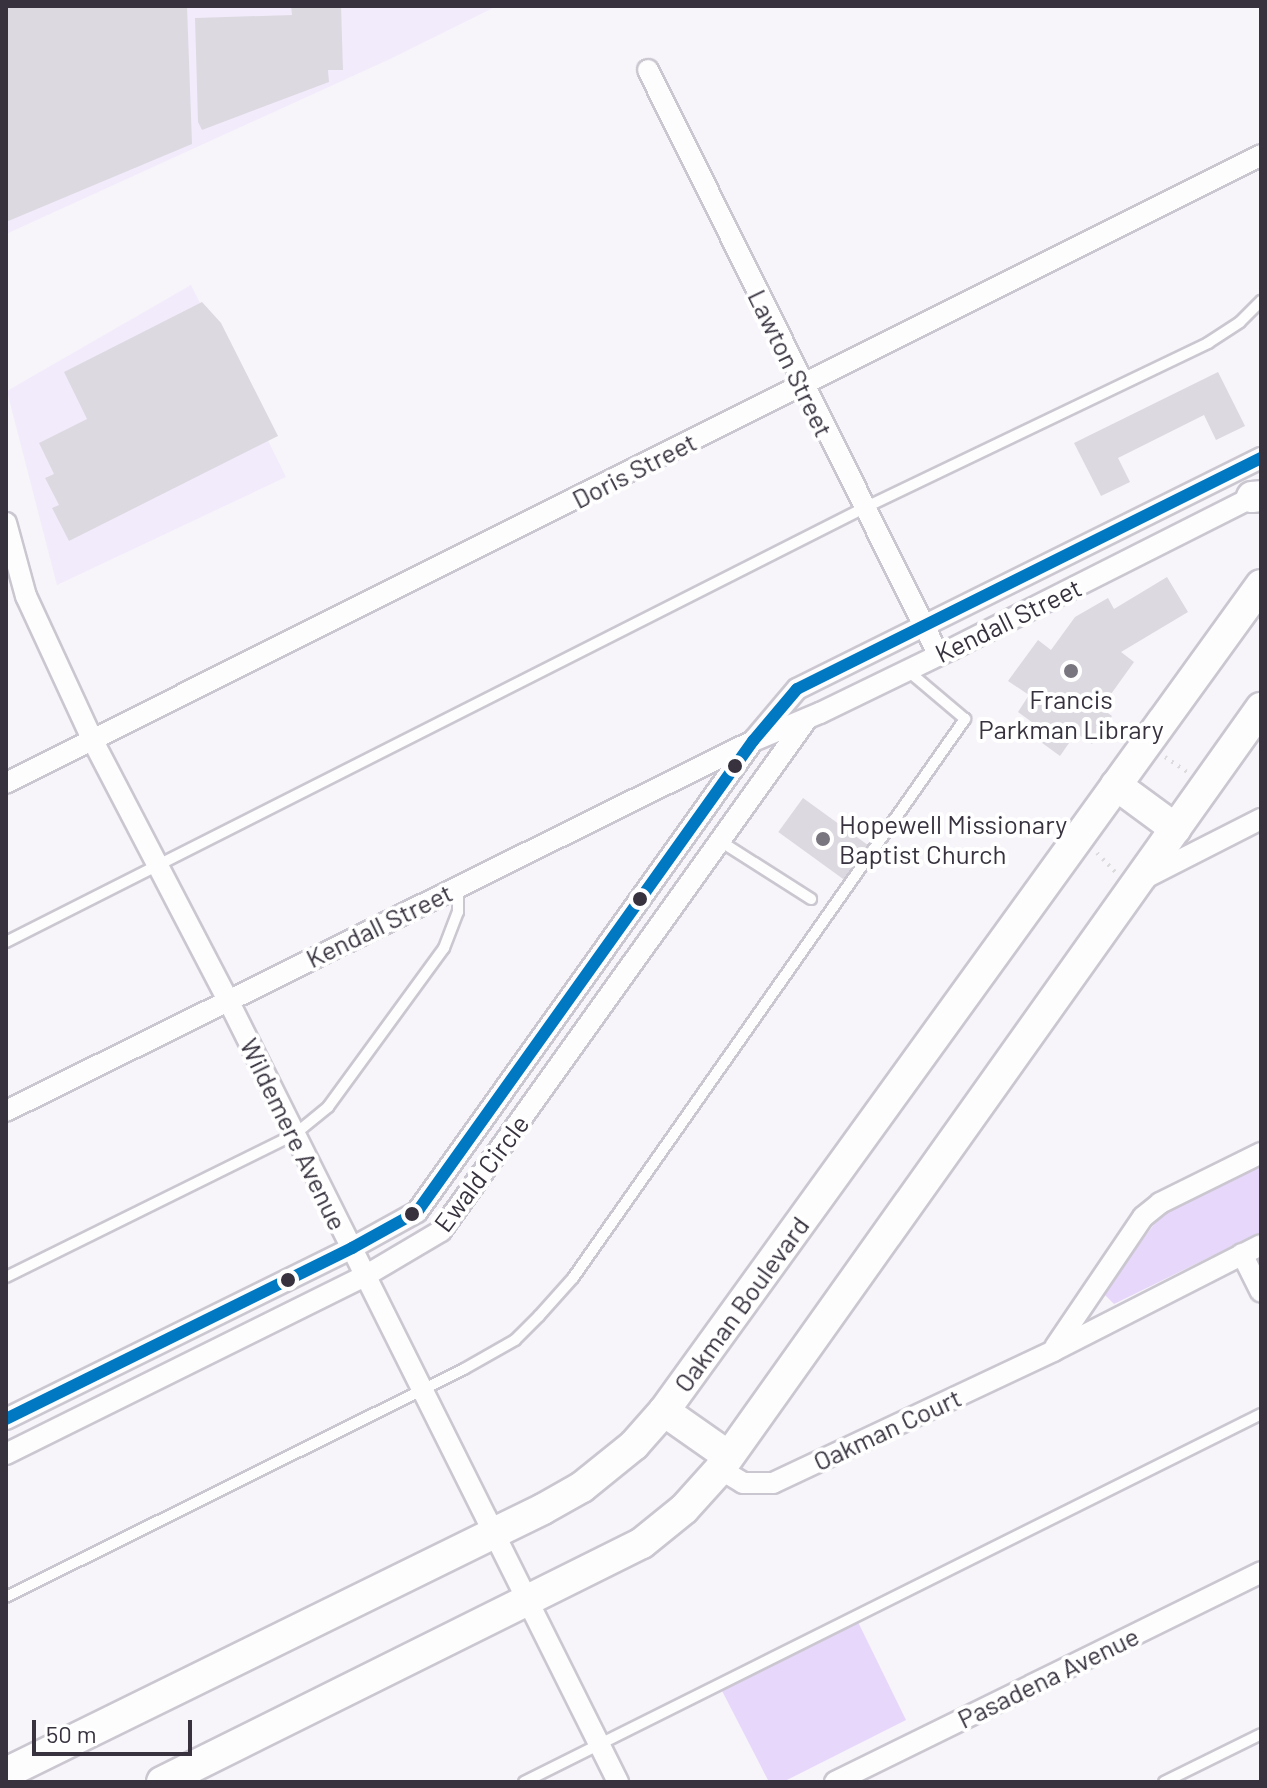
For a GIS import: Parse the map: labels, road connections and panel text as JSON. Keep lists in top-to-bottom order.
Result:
{
  "streets": {
    "street": [
      "Lawton Street",
      "Doris Street",
      "Kendall Street",
      "Wildemere Avenue",
      "Ewald Circle",
      "Oakman Boulevard",
      "Oakman Court",
      "Pasadena Avenue"
    ]
  },
  "crossings": [
    ["Lawton Street", "Doris Street"],
    ["Lawton Street", "Kendall Street"],
    ["Doris Street", "Wildemere Avenue"],
    ["Kendall Street", "Wildemere Avenue"],
    ["Kendall Street", "Ewald Circle"],
    ["Wildemere Avenue", "Ewald Circle"],
    ["Wildemere Avenue", "Oakman Boulevard"]
  ],
  "places": ["Francis Parkman Library", "Hopewell Missionary Baptist Church"],
  "scale_bar": "50 m"
}
